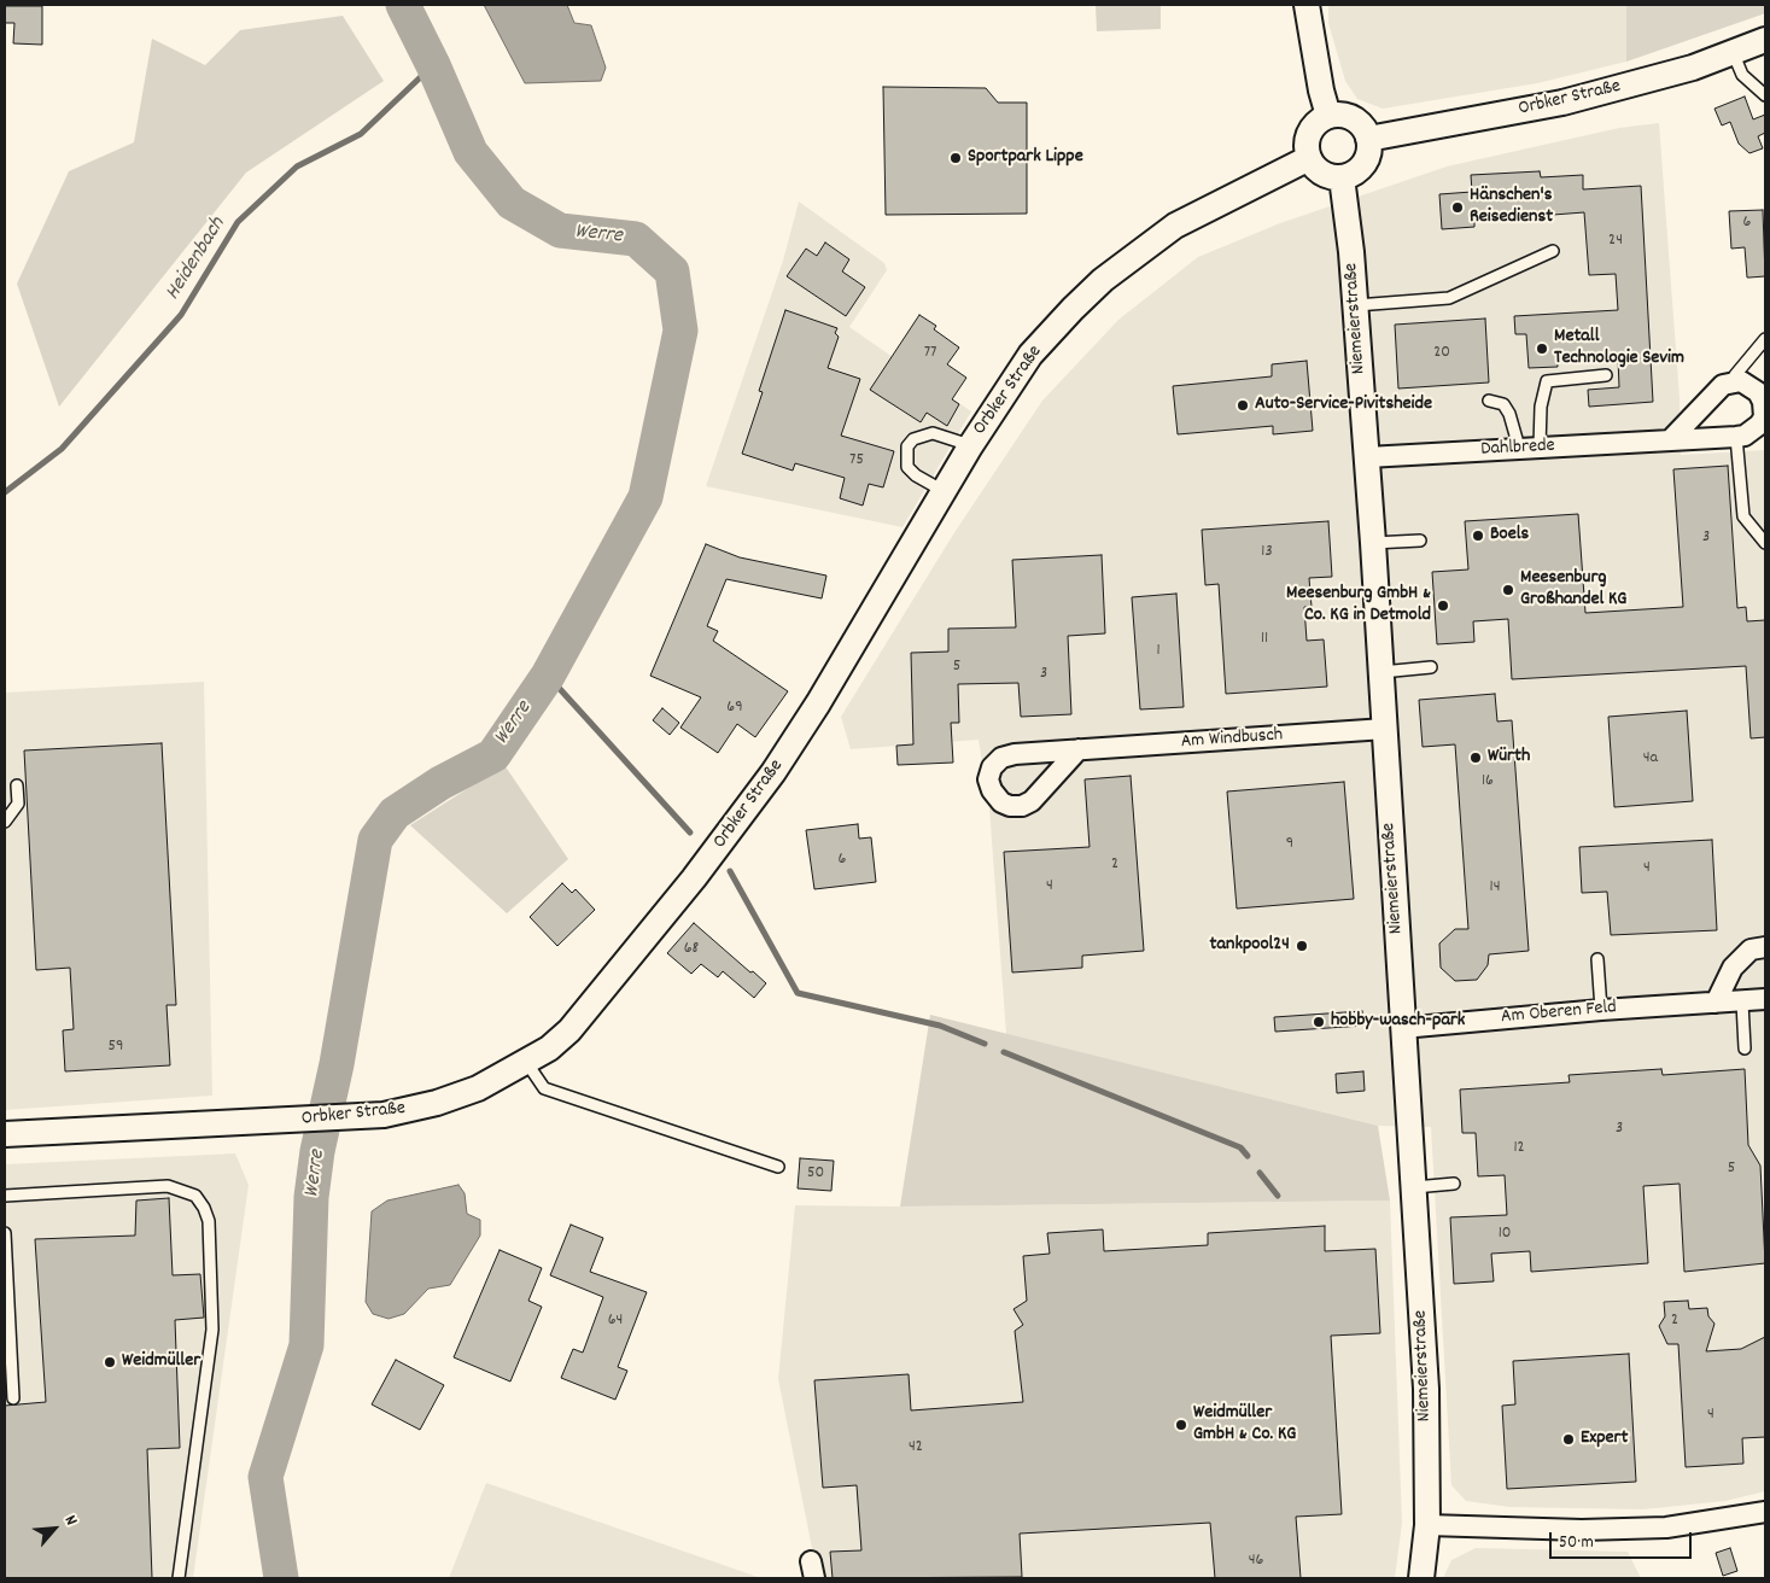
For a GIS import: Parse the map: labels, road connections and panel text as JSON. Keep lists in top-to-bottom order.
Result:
{
  "streets": {
    "street": [
      "Orbker Straße",
      "Niemeierstraße",
      "Dahlbrede",
      "Am Windbusch",
      "Am Oberen Feld"
    ]
  },
  "crossings": [
    ["Orbker Straße", "Niemeierstraße"],
    ["Niemeierstraße", "Dahlbrede"],
    ["Niemeierstraße", "Am Windbusch"],
    ["Niemeierstraße", "Am Oberen Feld"]
  ],
  "water": ["Werre", "Heidenbach"],
  "places": [
    "Sportpark Lippe",
    "Hänschen's Reisedienst",
    "Metall Technologie Sevim",
    "Auto-Service-Pivitsheide",
    "Boels",
    "Meesenburg Großhandel KG",
    "Meesenburg GmbH & Co. KG in Detmold",
    "Würth",
    "tankpool24",
    "hobby-wasch-park",
    "Weidmüller",
    "Weidmüller GmbH & Co. KG",
    "Expert"
  ],
  "house_numbers": [
    "6",
    "24",
    "77",
    "20",
    "75",
    "3",
    "13",
    "11",
    "1",
    "5",
    "3",
    "69",
    "4a",
    "16",
    "9",
    "6",
    "2",
    "4",
    "4",
    "14",
    "68",
    "59",
    "3",
    "12",
    "5",
    "50",
    "10",
    "64",
    "2",
    "4",
    "42",
    "46"
  ],
  "scale_bar": "50 m",
  "north": "top right"
}
